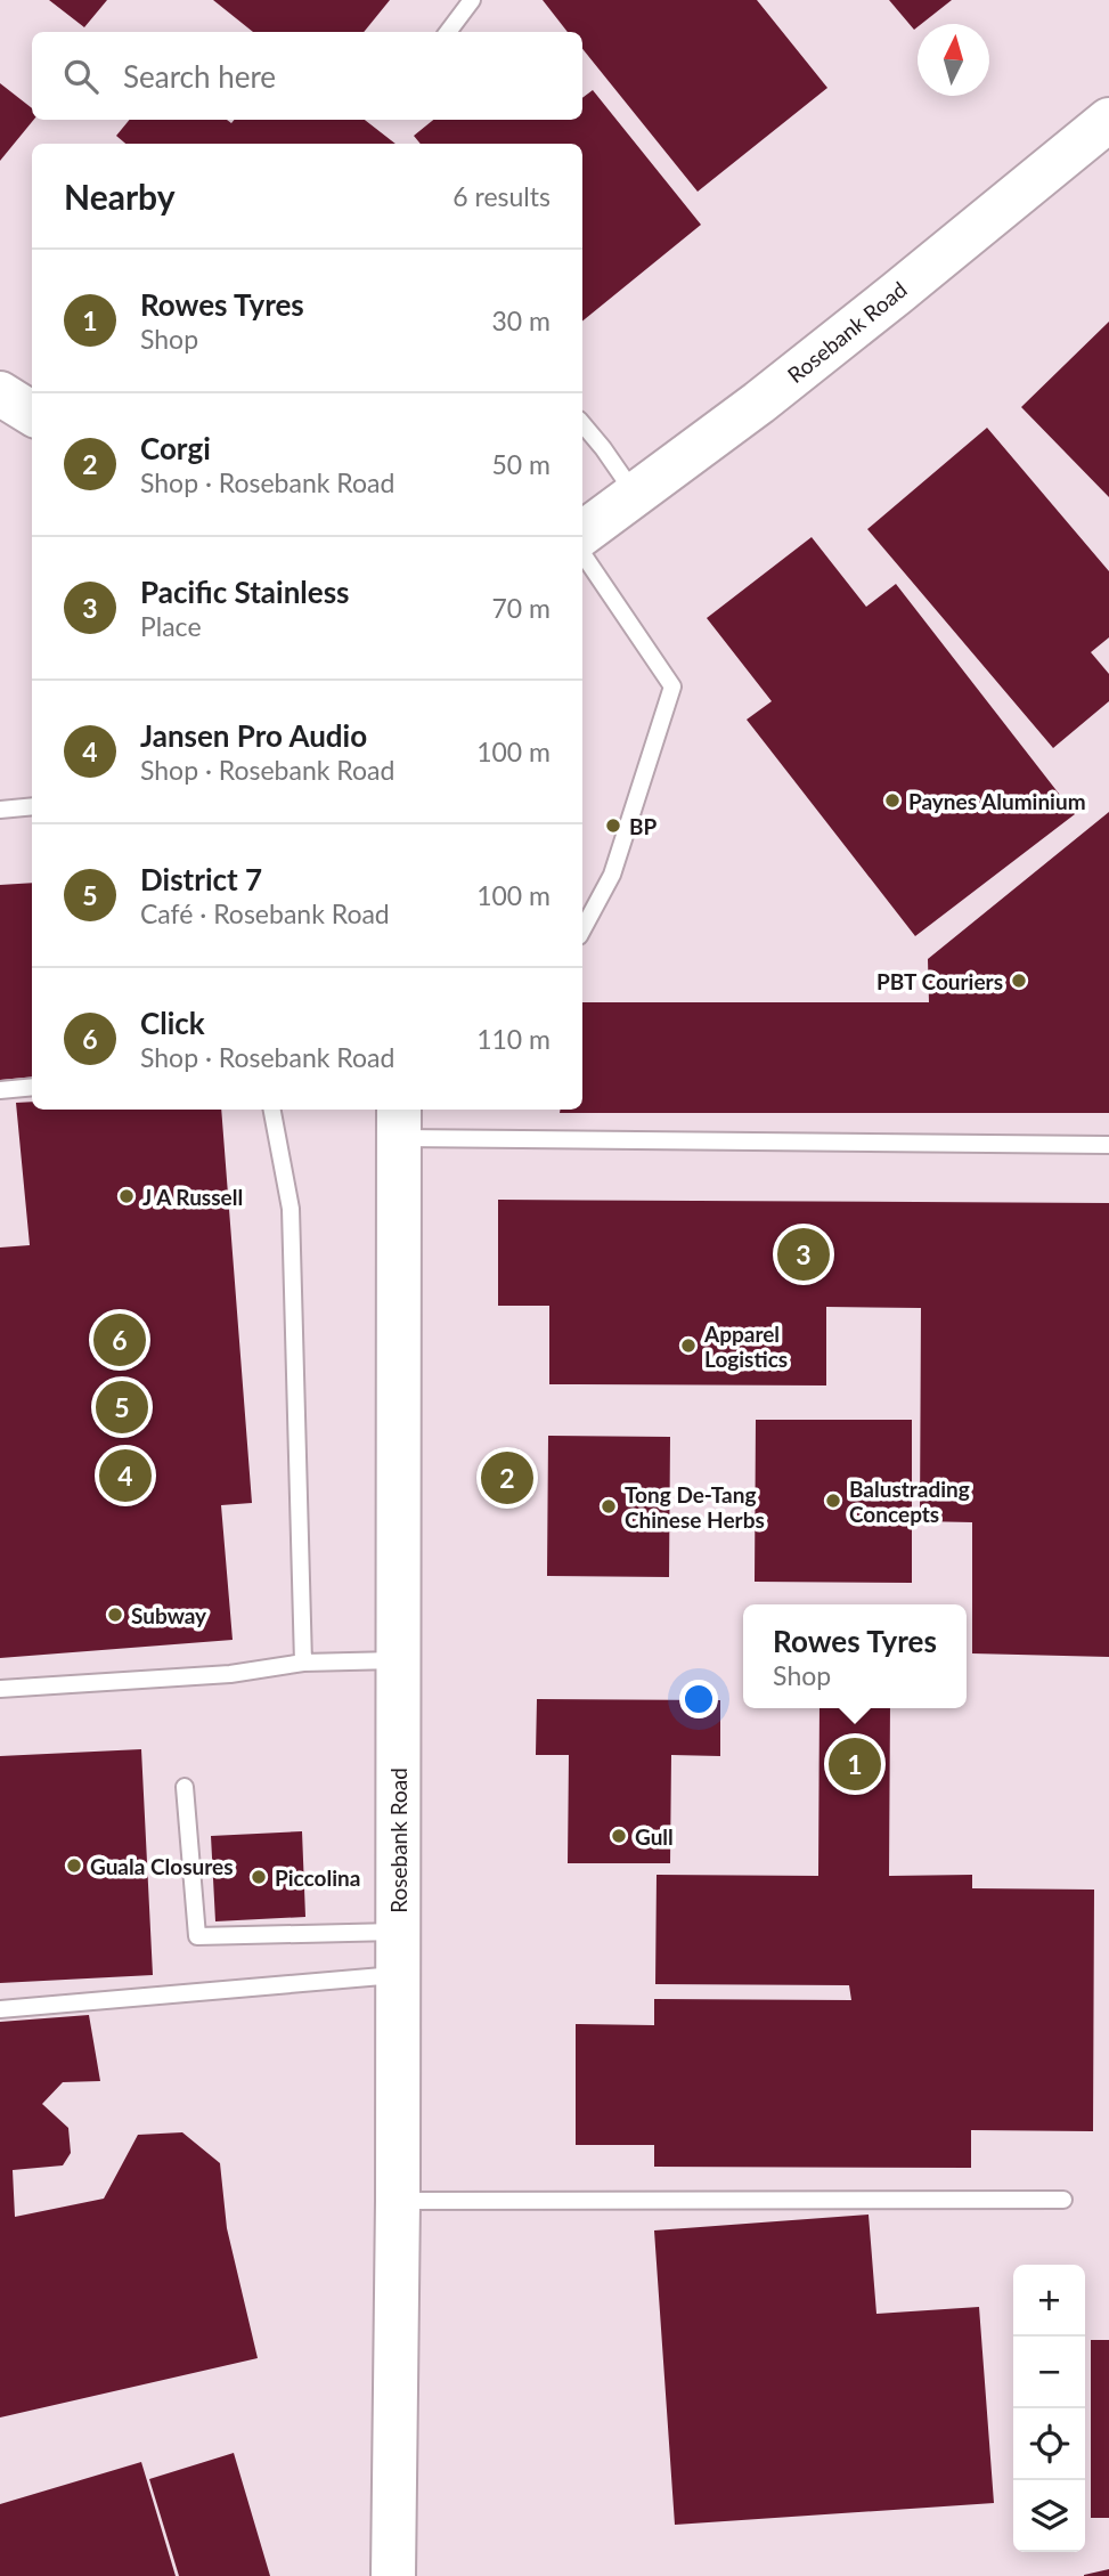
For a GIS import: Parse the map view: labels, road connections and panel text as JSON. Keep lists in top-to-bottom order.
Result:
{
  "streets": {
    "main road": ["Rosebank Road"]
  },
  "places": [
    "Paynes Aluminium",
    "BP",
    "PBT Couriers",
    "J A Russell",
    "Apparel Logistics",
    "Balustrading Concepts",
    "Tong De-Tang Chinese Herbs",
    "Subway",
    "Gull",
    "Guala Closures",
    "Piccolina"
  ],
  "north": "top",
  "page": {
    "search": "Search here",
    "heading": ["Nearby", "6 results"],
    "list": [
      {
        "mark": "1",
        "name": "Rowes Tyres",
        "note": "Shop",
        "value": "30 m"
      },
      {
        "mark": "2",
        "name": "Corgi",
        "note": "Shop · Rosebank Road",
        "value": "50 m"
      },
      {
        "mark": "3",
        "name": "Pacific Stainless",
        "note": "Place",
        "value": "70 m"
      },
      {
        "mark": "4",
        "name": "Jansen Pro Audio",
        "note": "Shop · Rosebank Road",
        "value": "100 m"
      },
      {
        "mark": "5",
        "name": "District 7",
        "note": "Café · Rosebank Road",
        "value": "100 m"
      },
      {
        "mark": "6",
        "name": "Click",
        "note": "Shop · Rosebank Road",
        "value": "110 m"
      }
    ],
    "pins": [
      "3",
      "6",
      "5",
      "4",
      "2",
      "1"
    ],
    "popup": ["Rowes Tyres", "Shop"],
    "map_buttons": ["+", "−"]
  }
}
